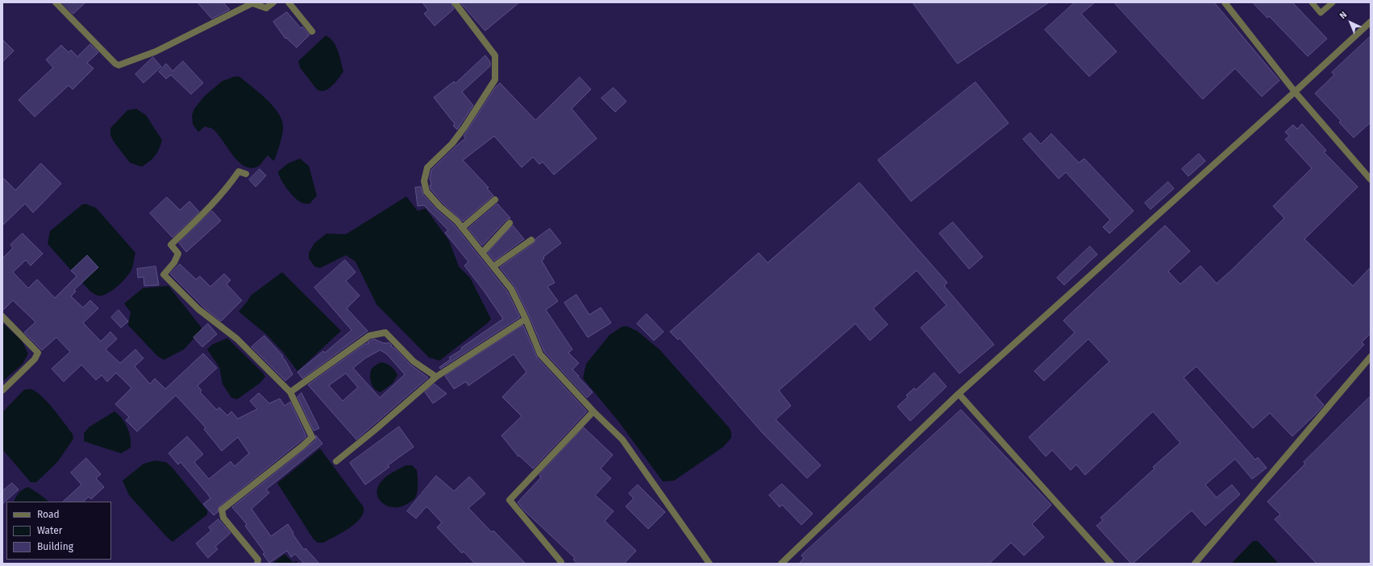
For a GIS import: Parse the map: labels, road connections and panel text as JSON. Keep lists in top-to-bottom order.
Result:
{
  "legend": ["Road", "Water", "Building"],
  "north": "top left"
}
